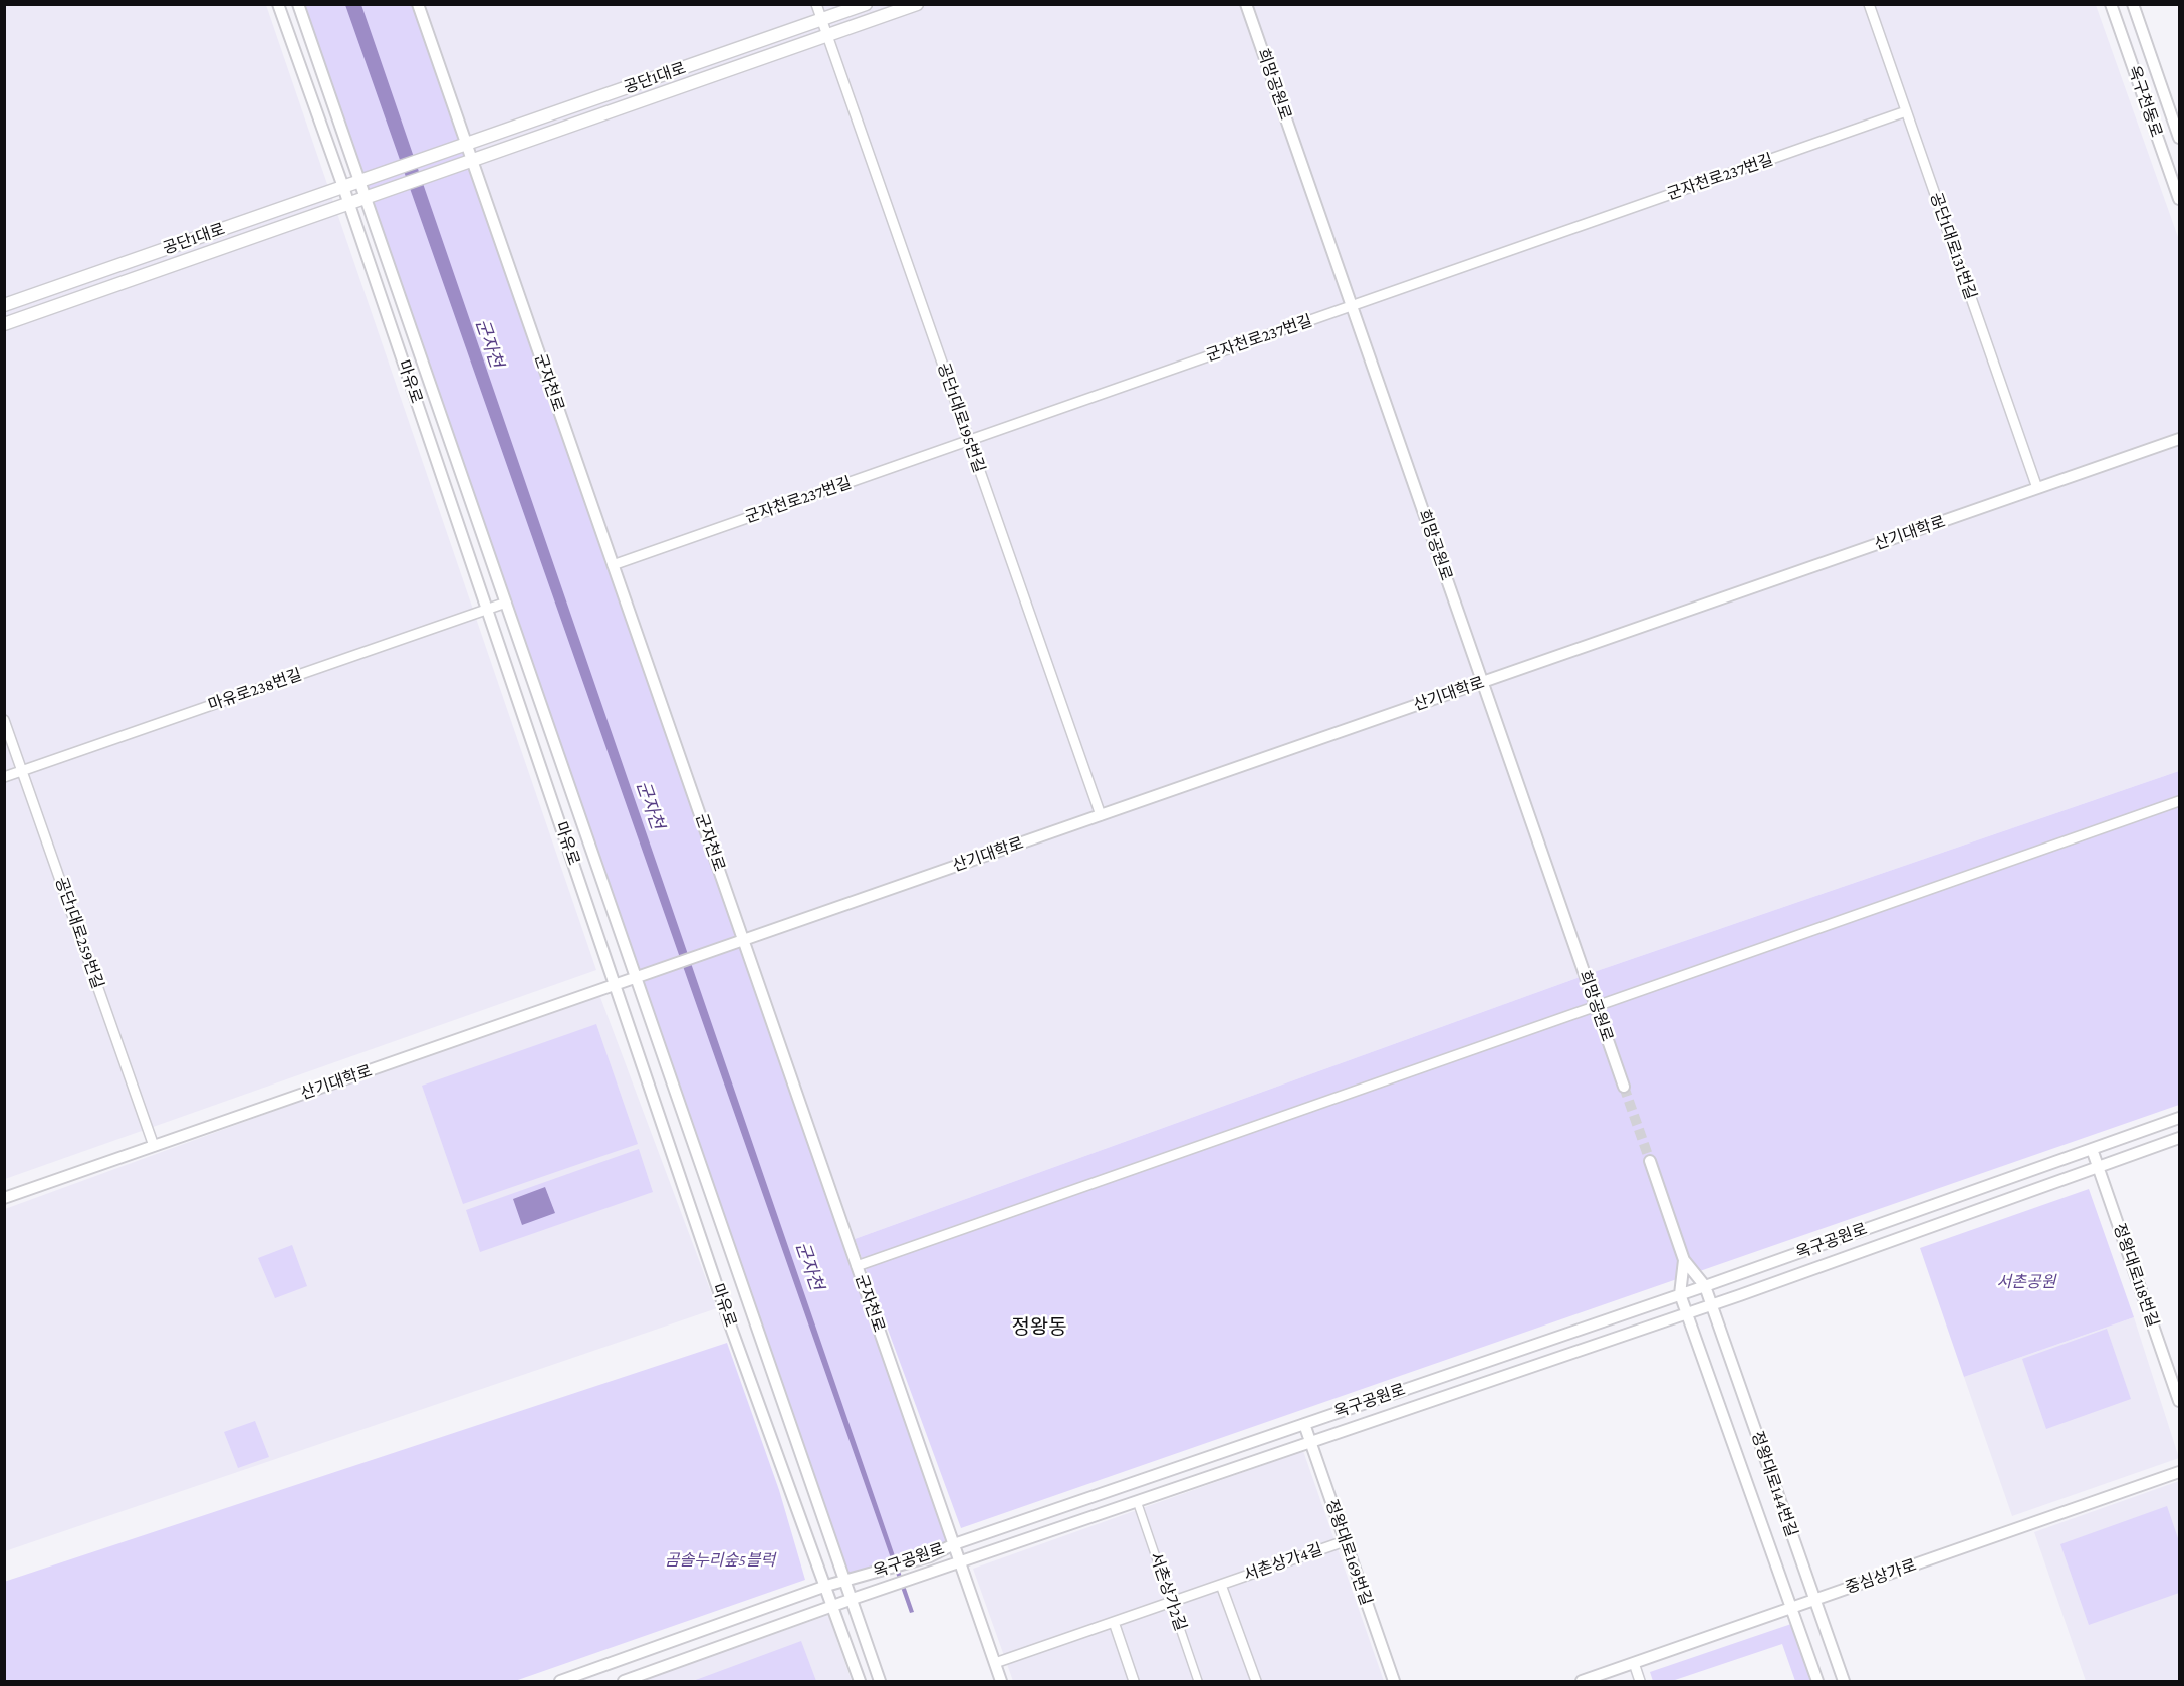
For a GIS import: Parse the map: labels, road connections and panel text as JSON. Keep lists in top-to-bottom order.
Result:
{
  "streets": {
    "main road": ["공단1대로"],
    "street": [
      "희망공원로",
      "옥구천동로",
      "군자천로237번길",
      "공단1대로131번길",
      "마유로",
      "군자천로",
      "공단1대로195번길",
      "산기대학로",
      "마유로238번길",
      "공단1대로259번길",
      "옥구공원로",
      "정왕대로118번길",
      "정왕대로144번길",
      "정왕대로169번길",
      "서촌상가4길",
      "중심상가로",
      "서촌상가2길"
    ]
  },
  "crossings": [
    ["공단1대로", "마유로"],
    ["공단1대로", "군자천로"],
    ["공단1대로", "공단1대로195번길"],
    ["희망공원로", "군자천로237번길"],
    ["희망공원로", "산기대학로"],
    ["군자천로237번길", "공단1대로131번길"],
    ["군자천로237번길", "군자천로"],
    ["군자천로237번길", "공단1대로195번길"],
    ["공단1대로131번길", "산기대학로"],
    ["마유로", "산기대학로"],
    ["마유로", "마유로238번길"],
    ["마유로", "옥구공원로"],
    ["군자천로", "산기대학로"],
    ["군자천로", "옥구공원로"],
    ["군자천로", "서촌상가4길"],
    ["공단1대로195번길", "산기대학로"],
    ["산기대학로", "공단1대로259번길"],
    ["마유로238번길", "공단1대로259번길"],
    ["옥구공원로", "정왕대로118번길"],
    ["옥구공원로", "정왕대로144번길"],
    ["옥구공원로", "정왕대로169번길"],
    ["옥구공원로", "서촌상가2길"],
    ["정왕대로144번길", "중심상가로"],
    ["정왕대로169번길", "서촌상가4길"],
    ["서촌상가4길", "서촌상가2길"]
  ],
  "districts": ["정왕동"],
  "water": ["군자천"],
  "parks": ["서촌공원", "곰솔누리숲5블럭"]
}
